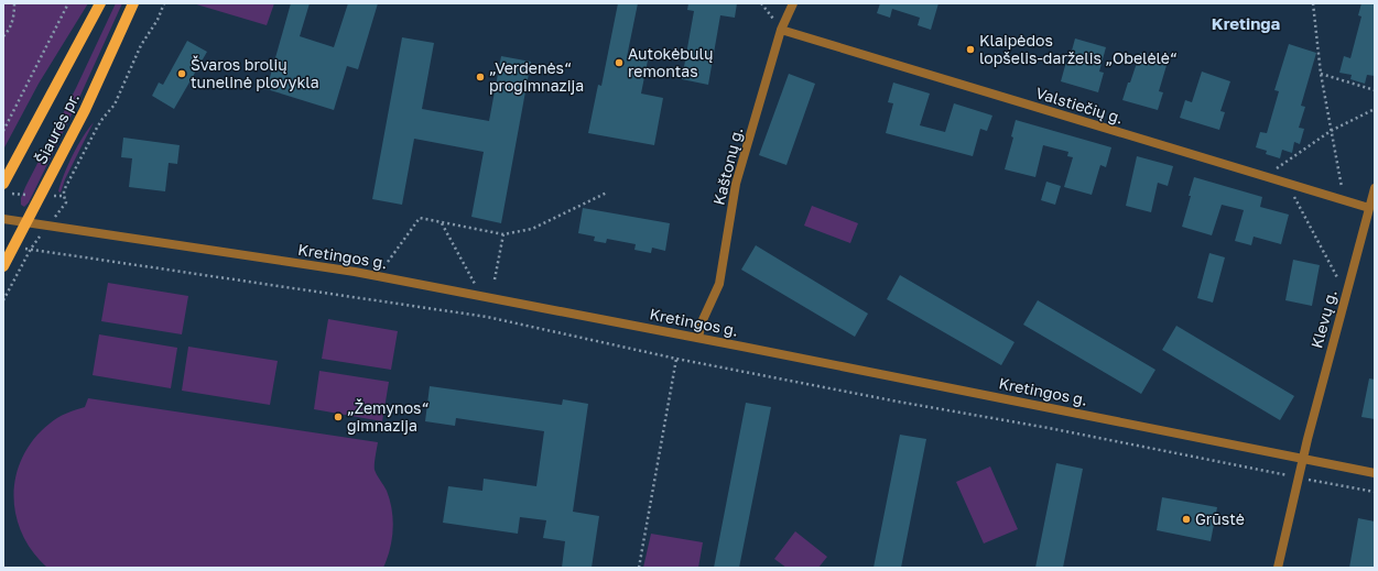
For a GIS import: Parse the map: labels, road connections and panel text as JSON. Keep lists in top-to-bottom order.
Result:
{
  "streets": {
    "main road": ["Šiaurės pr."],
    "street": [
      "Valstiečių g.",
      "Kaštonų g.",
      "Kretingos g.",
      "Klevų g."
    ]
  },
  "crossings": [
    ["Valstiečių g.", "Kaštonų g."],
    ["Valstiečių g.", "Klevų g."],
    ["Šiaurės pr.", "Kretingos g."],
    ["Kaštonų g.", "Kretingos g."],
    ["Kretingos g.", "Klevų g."]
  ],
  "districts": ["Kretinga"],
  "places": [
    "Klaipėdos lopšelis-darželis „Obelėlė“",
    "Autokėbulų remontas",
    "Švaros brolių tunelinė plovykla",
    "„Verdenės“ progimnazija",
    "„Žemynos“ gimnazija",
    "Grūstė"
  ]
}
